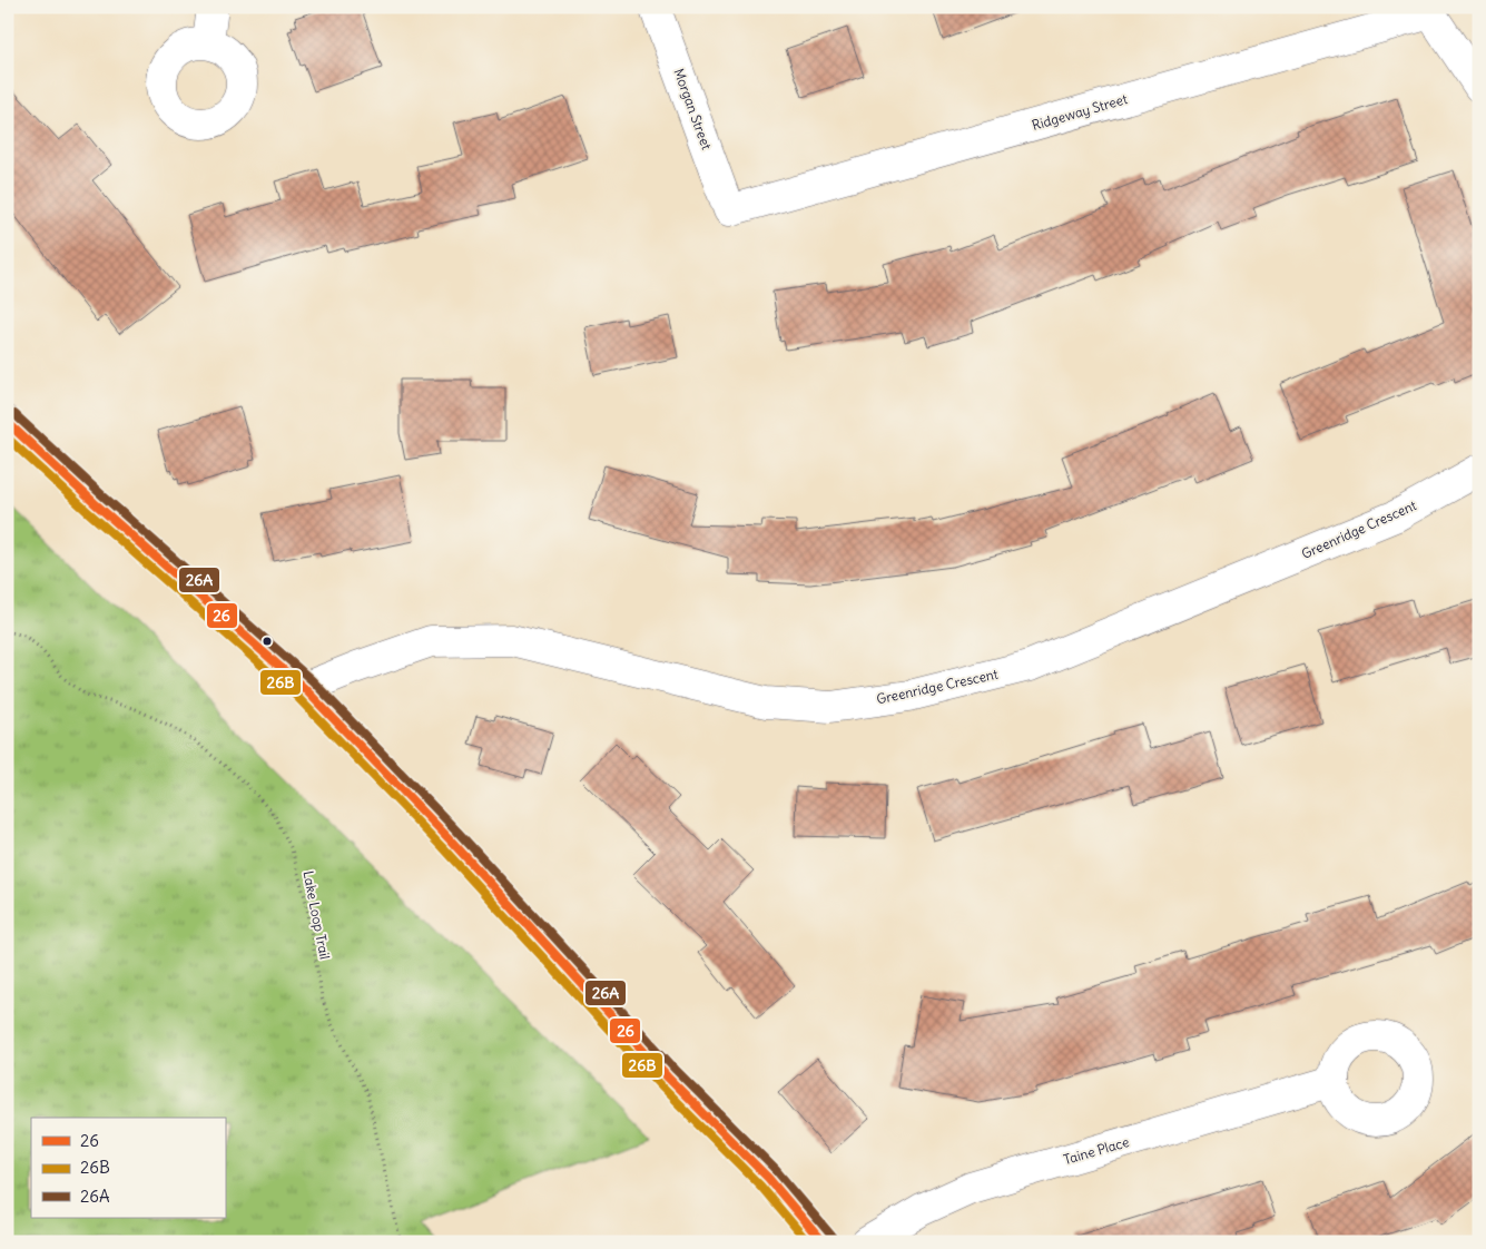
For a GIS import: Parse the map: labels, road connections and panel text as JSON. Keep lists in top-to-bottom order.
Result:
{
  "streets": {
    "street": [
      "Morgan Street",
      "Ridgeway Street",
      "Greenridge Crescent",
      "Taine Place"
    ],
    "path": ["Lake Loop Trail"]
  },
  "crossings": [
    ["Morgan Street", "Ridgeway Street"]
  ],
  "lines": ["transit line 26A", "transit line 26", "transit line 26B"],
  "legend": ["26", "26B", "26A"]
}
